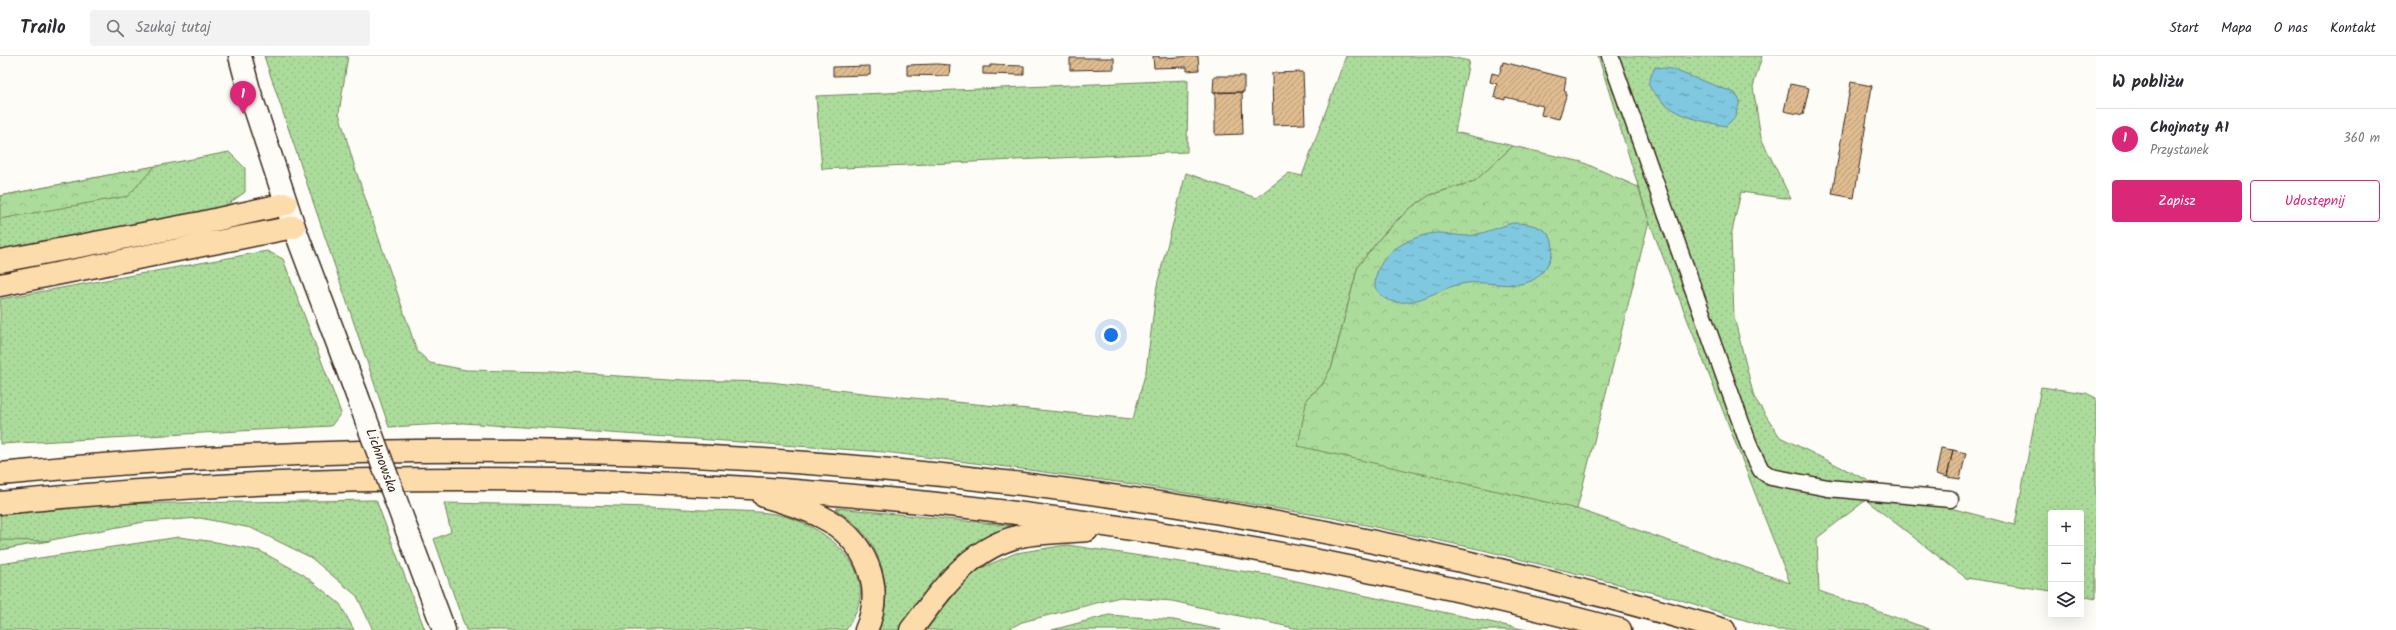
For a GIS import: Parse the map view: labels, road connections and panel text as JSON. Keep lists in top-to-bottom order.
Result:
{
  "streets": {
    "street": ["Lichnowska"]
  },
  "page": {
    "header": "Trailo",
    "search": "Szukaj tutaj",
    "nav": [
      "Start",
      "Mapa",
      "O nas",
      "Kontakt"
    ],
    "heading": "W pobliżu",
    "pins": "1",
    "list": [
      {
        "mark": "1",
        "name": "Chojnaty A1",
        "note": "Przystanek",
        "value": "360 m"
      }
    ],
    "buttons": ["Zapisz", "Udostępnij"],
    "map_buttons": ["+", "−"]
  }
}
